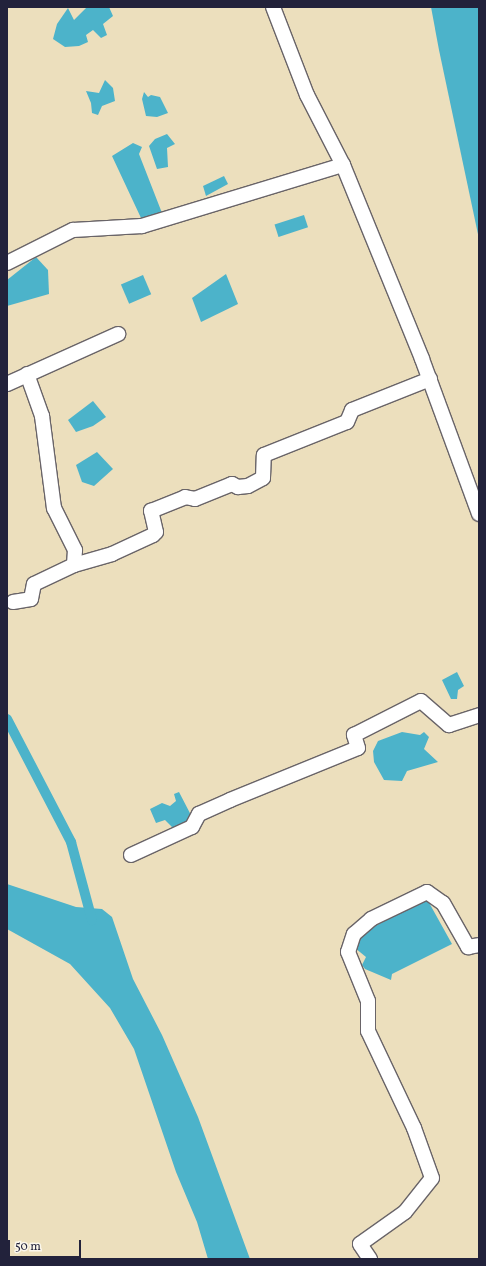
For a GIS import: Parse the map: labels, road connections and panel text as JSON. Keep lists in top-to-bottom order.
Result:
{
  "scale_bar": "50 m"
}
